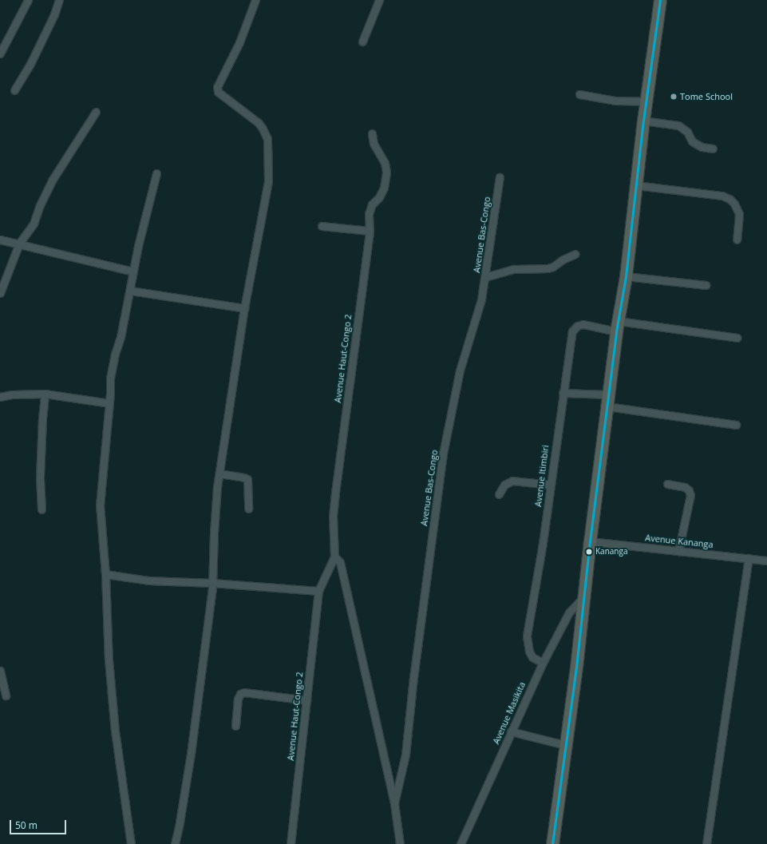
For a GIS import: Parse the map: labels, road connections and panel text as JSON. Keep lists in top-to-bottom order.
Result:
{
  "streets": {
    "street": [
      "Avenue Bas-Congo",
      "Avenue Haut-Congo 2",
      "Avenue Itimbiri",
      "Avenue Kananga",
      "Avenue Masikita"
    ]
  },
  "crossings": [
    ["Avenue Itimbiri", "Avenue Masikita"]
  ],
  "places": ["Tome School", "Kananga"],
  "scale_bar": "50 m"
}
